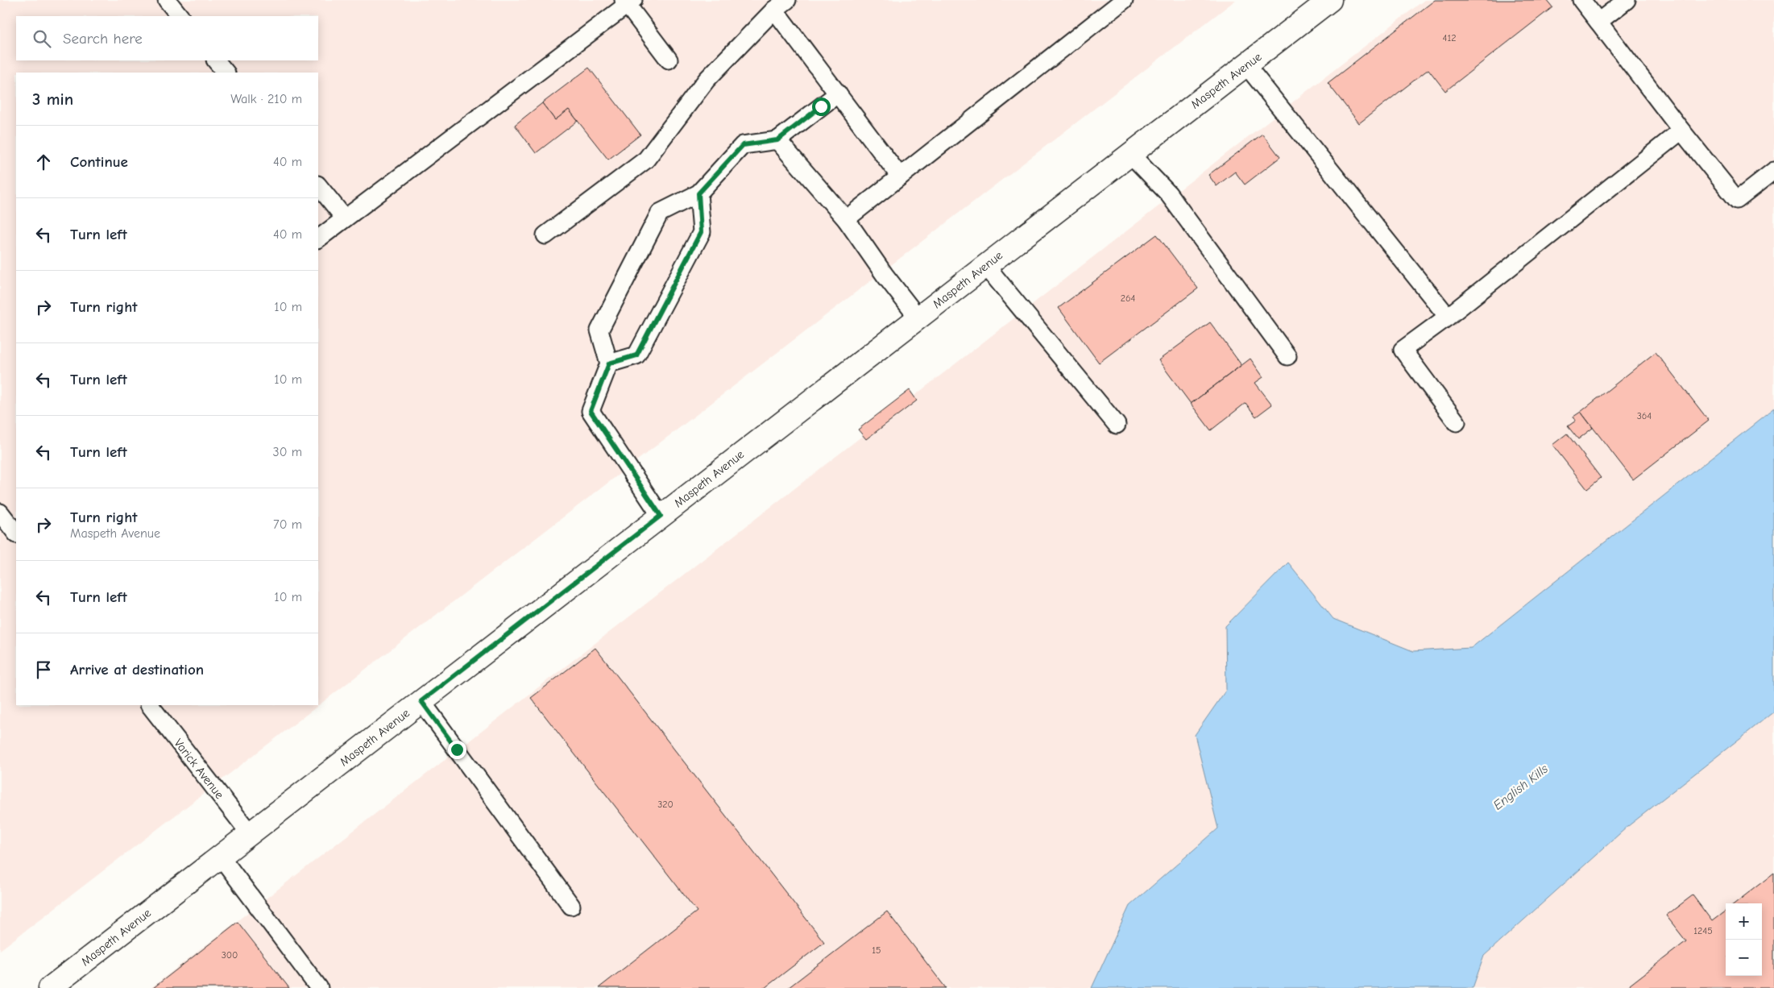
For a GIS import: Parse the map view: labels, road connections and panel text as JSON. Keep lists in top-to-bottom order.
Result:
{
  "streets": {
    "street": ["Maspeth Avenue"],
    "lane": ["Varick Avenue"]
  },
  "crossings": [
    ["Maspeth Avenue", "Varick Avenue"]
  ],
  "water": ["English Kills"],
  "house_numbers": [
    "412",
    "264",
    "364",
    "320",
    "1245",
    "15",
    "300"
  ],
  "page": {
    "search": "Search here",
    "heading": ["3 min", "Walk · 210 m"],
    "list": [
      ["Continue", "40 m"],
      ["Turn left", "40 m"],
      ["Turn right", "10 m"],
      ["Turn left", "10 m"],
      ["Turn left", "30 m"],
      ["Turn right", "Maspeth Avenue", "70 m"],
      ["Turn left", "10 m"],
      "Arrive at destination"
    ],
    "map_buttons": ["+", "−"]
  }
}
